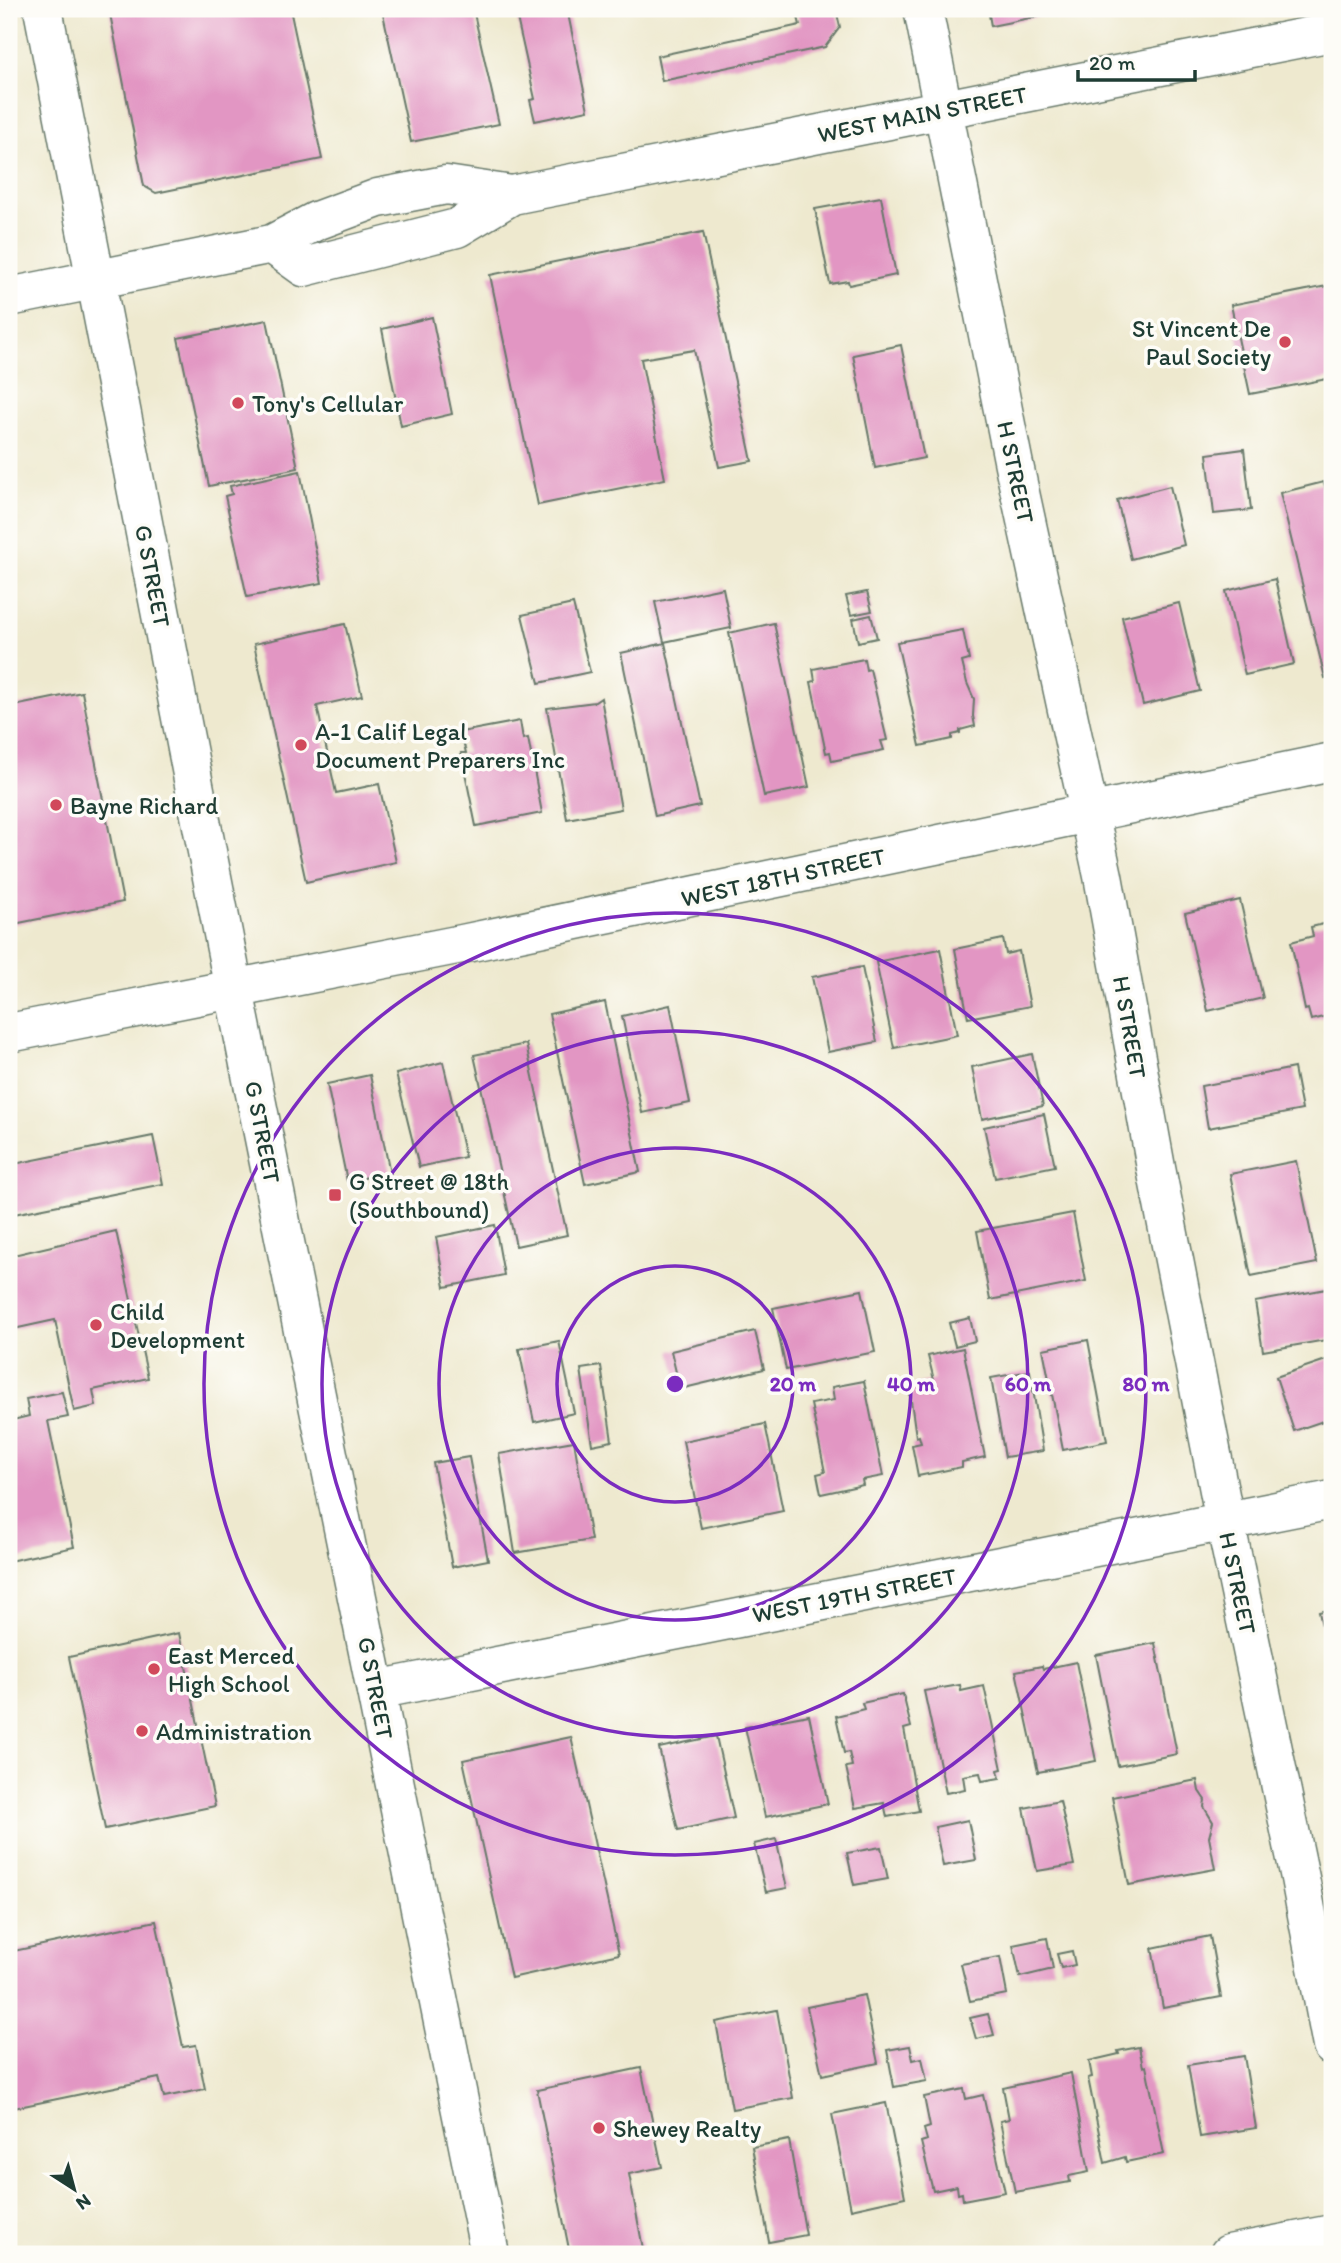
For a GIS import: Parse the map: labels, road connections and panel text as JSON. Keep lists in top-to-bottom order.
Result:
{
  "streets": {
    "street": [
      "WEST MAIN STREET",
      "H STREET",
      "G STREET",
      "WEST 18TH STREET",
      "WEST 19TH STREET"
    ]
  },
  "crossings": [
    ["WEST MAIN STREET", "H STREET"],
    ["WEST MAIN STREET", "G STREET"],
    ["H STREET", "WEST 18TH STREET"],
    ["H STREET", "WEST 19TH STREET"],
    ["G STREET", "WEST 18TH STREET"],
    ["G STREET", "WEST 19TH STREET"]
  ],
  "places": {
    "other": [
      "St Vincent De Paul Society",
      "Tony's Cellular",
      "A-1 Calif Legal Document Preparers Inc",
      "Bayne Richard",
      "Child Development",
      "East Merced High School",
      "Administration",
      "Shewey Realty"
    ],
    "transit": ["G Street @ 18th (Southbound)"]
  },
  "scale_bar": "20 m",
  "north": "bottom right",
  "rings": [
    "20 m",
    "40 m",
    "60 m",
    "80 m"
  ]
}
